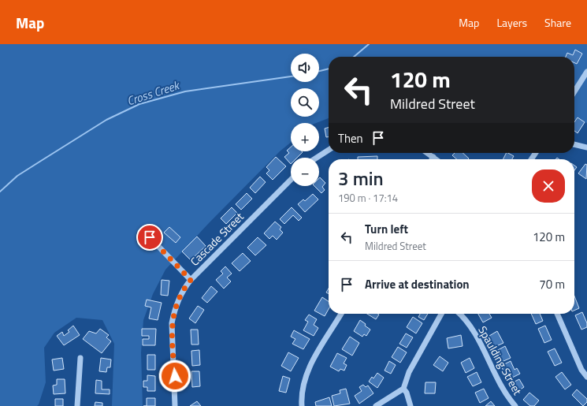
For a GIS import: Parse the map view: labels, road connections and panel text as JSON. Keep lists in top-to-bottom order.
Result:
{
  "streets": {
    "street": ["Cascade Street", "Spaulding Street"]
  },
  "water": ["Cross Creek"],
  "page": {
    "header": "Map",
    "nav": ["Map", "Layers", "Share"],
    "map_buttons": ["+", "−"],
    "turn": ["120 m", "Mildred Street"],
    "then": "Then",
    "heading": ["3 min", "190 m · 17:14"],
    "list": [
      {
        "name": "Turn left",
        "note": "Mildred Street",
        "value": "120 m"
      },
      {
        "name": "Arrive at destination",
        "value": "70 m"
      }
    ]
  }
}
